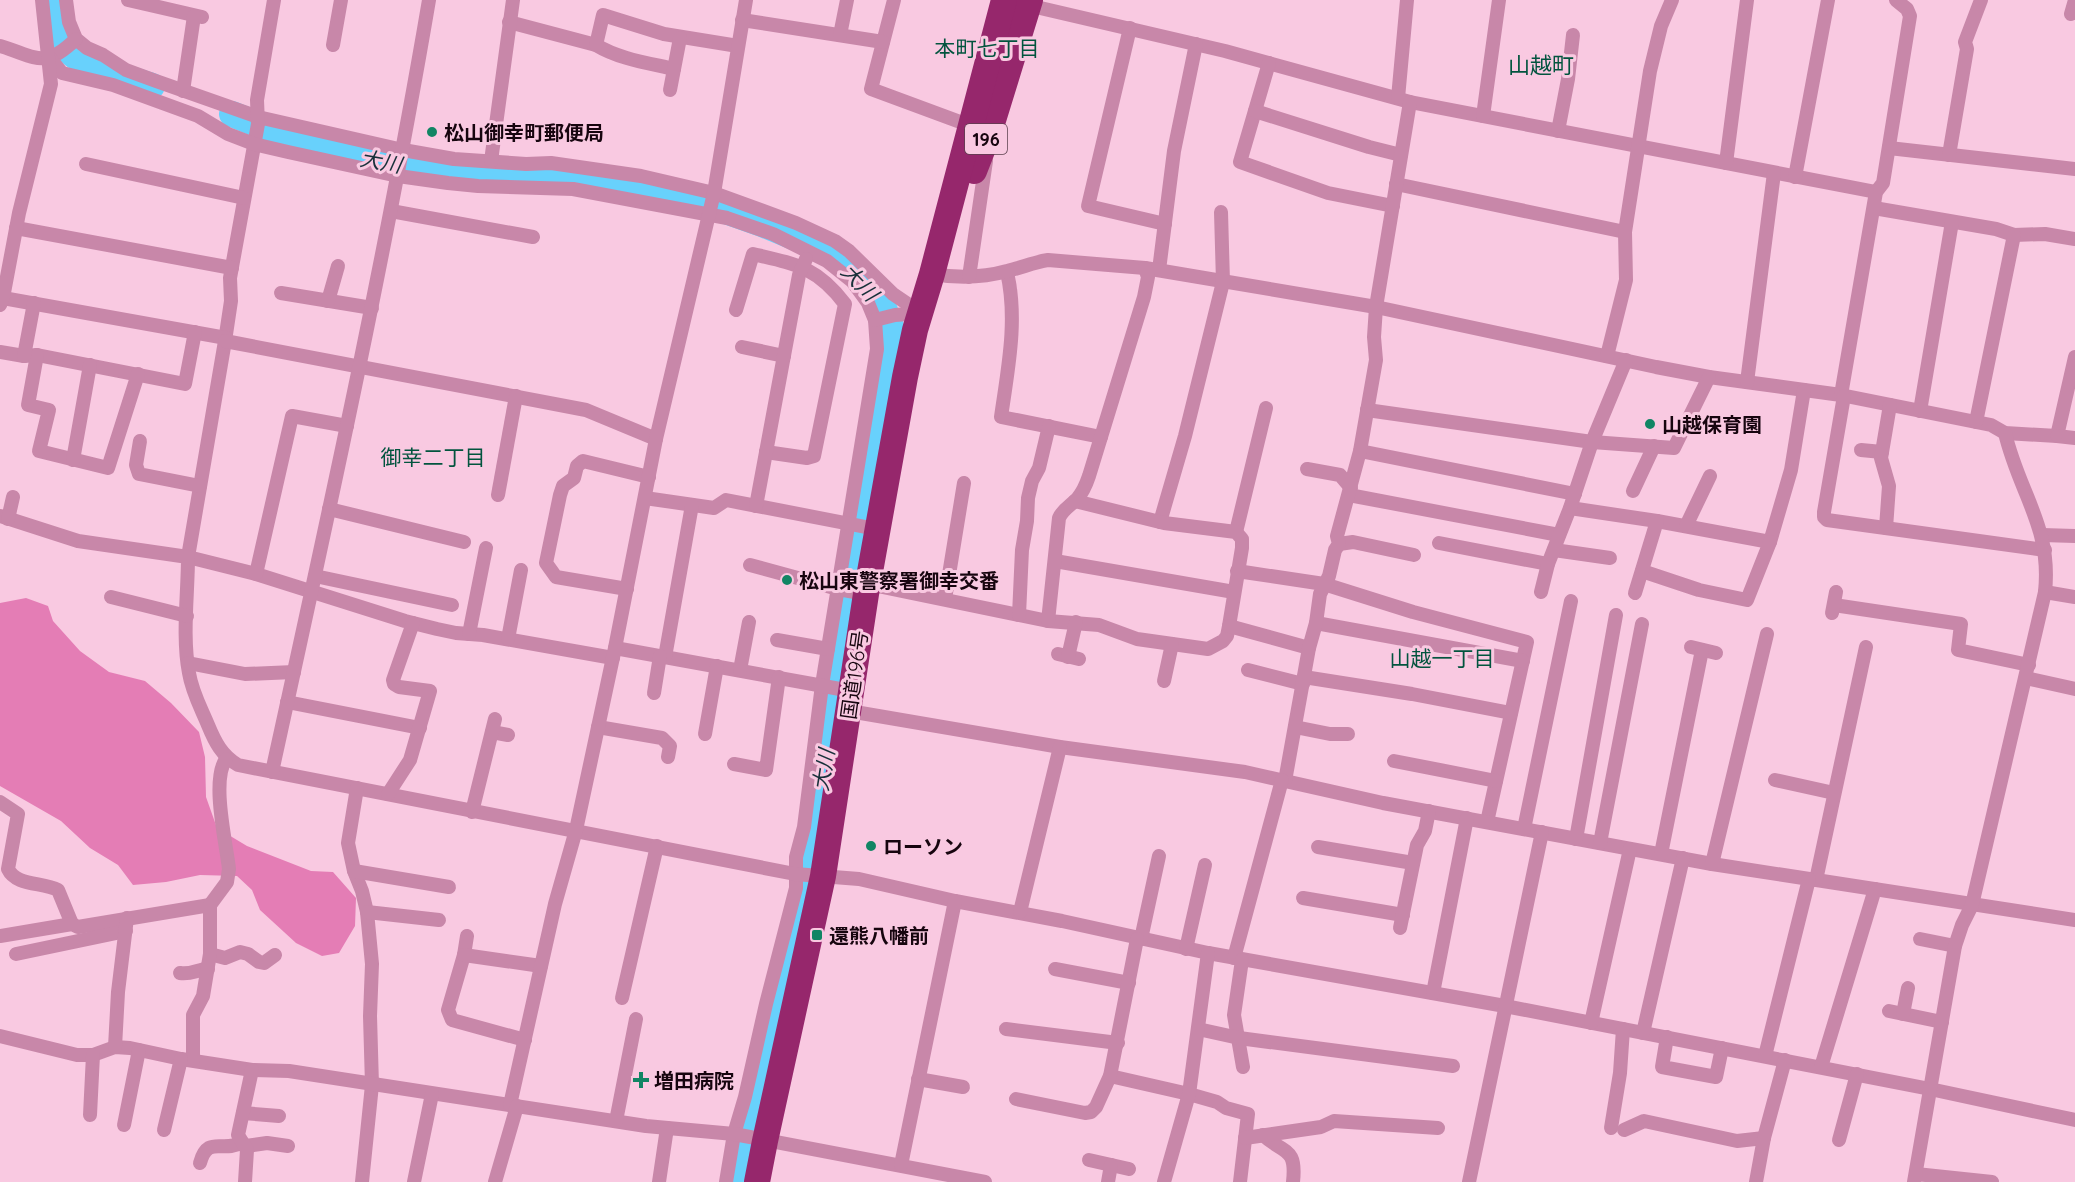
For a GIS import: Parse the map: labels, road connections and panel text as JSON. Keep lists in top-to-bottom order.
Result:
{
  "streets": {
    "highway": ["196", "国道196号"]
  },
  "districts": [
    "本町七丁目",
    "山越町",
    "御幸二丁目",
    "山越一丁目"
  ],
  "water": ["大川"],
  "places": {
    "other": [
      "松山御幸町郵便局",
      "山越保育園",
      "松山東警察署御幸交番",
      "ローソン"
    ],
    "transit": ["還熊八幡前"],
    "health": ["増田病院"]
  }
}
